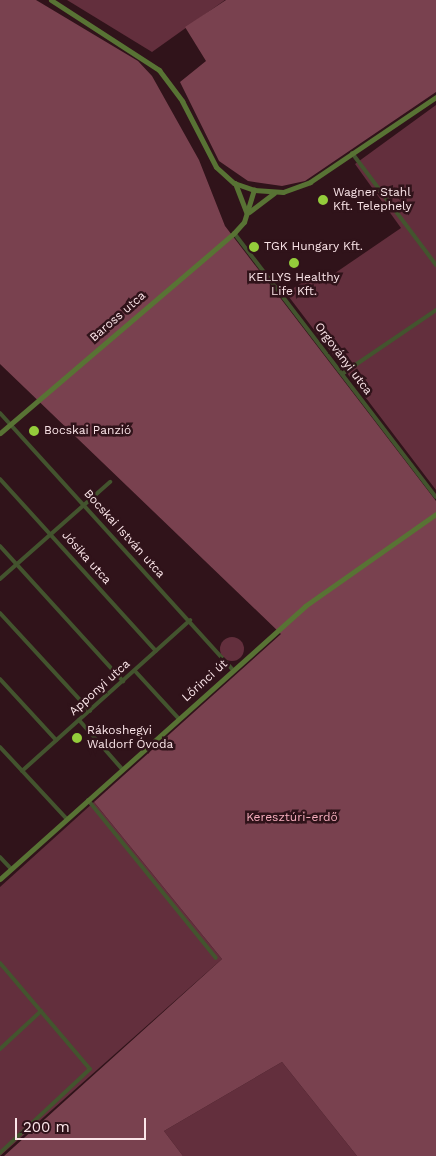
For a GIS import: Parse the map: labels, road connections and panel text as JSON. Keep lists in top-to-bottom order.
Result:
{
  "streets": {
    "street": [
      "Baross utca",
      "Orgoványi utca",
      "Bocskai István utca",
      "Jósika utca",
      "Lőrinci út",
      "Apponyi utca"
    ]
  },
  "crossings": [
    ["Baross utca", "Orgoványi utca"],
    ["Baross utca", "Bocskai István utca"],
    ["Bocskai István utca", "Lőrinci út"],
    ["Bocskai István utca", "Apponyi utca"],
    ["Jósika utca", "Apponyi utca"]
  ],
  "parks": ["Keresztúri-erdő"],
  "places": [
    "Wagner Stahl Kft. Telephely",
    "TGK Hungary Kft.",
    "KELLYS Healthy Life Kft.",
    "Bocskai Panzió",
    "Rákoshegyi Waldorf Óvoda"
  ],
  "scale_bar": "200 m"
}
